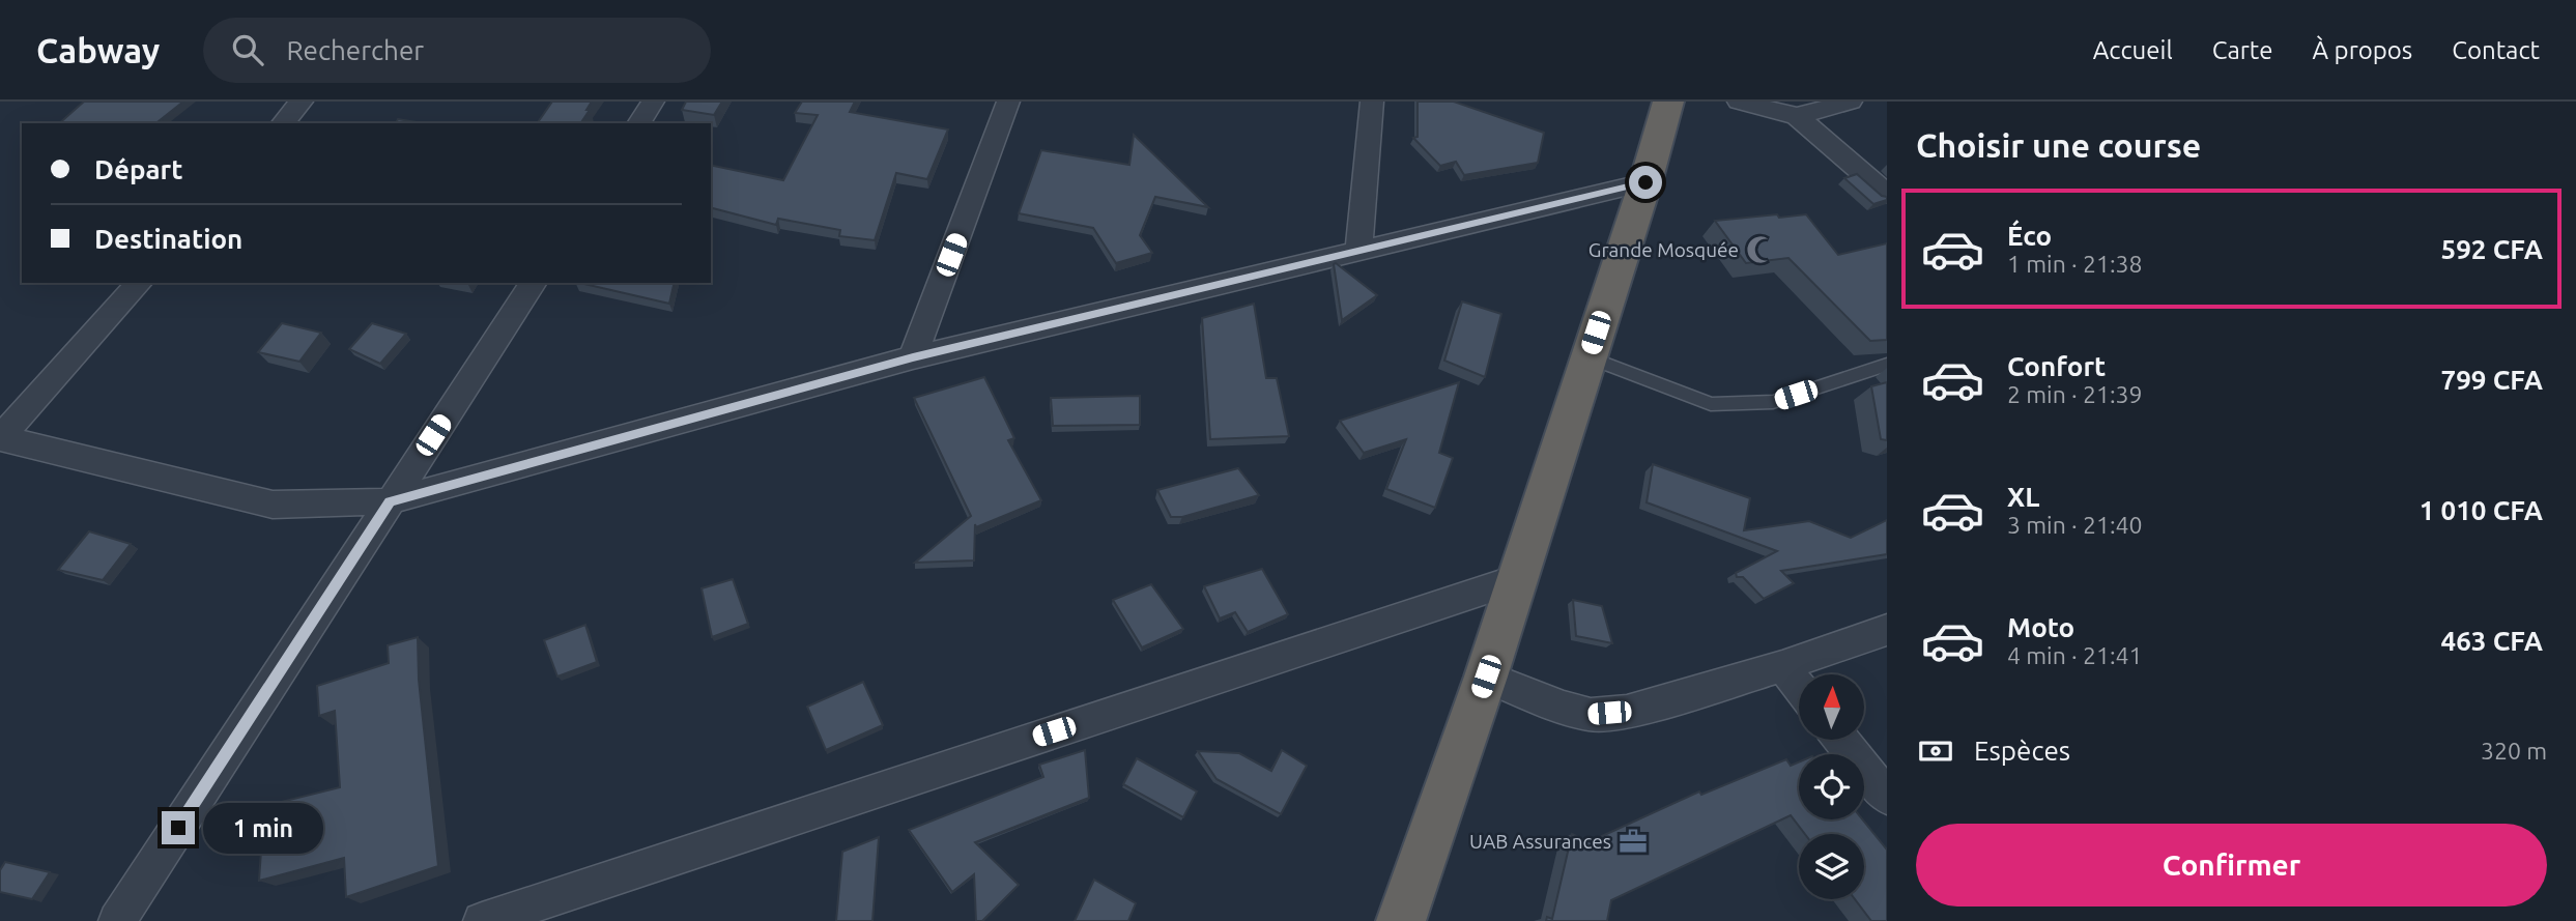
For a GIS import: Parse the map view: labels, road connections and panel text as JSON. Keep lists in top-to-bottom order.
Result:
{
  "places": {
    "mosque": ["Grande Mosquée"],
    "office": ["UAB Assurances"]
  },
  "north": "top",
  "page": {
    "header": "Cabway",
    "search": "Rechercher",
    "nav": [
      "Accueil",
      "Carte",
      "À propos",
      "Contact"
    ],
    "heading": "Choisir une course",
    "banner": ["Départ", "Destination"],
    "list": [
      {
        "name": "Éco",
        "note": "1 min · 21:38",
        "value": "592 CFA"
      },
      {
        "name": "Confort",
        "note": "2 min · 21:39",
        "value": "799 CFA"
      },
      {
        "name": "XL",
        "note": "3 min · 21:40",
        "value": "1 010 CFA"
      },
      {
        "name": "Moto",
        "note": "4 min · 21:41",
        "value": "463 CFA"
      }
    ],
    "pay": ["Espèces", "320 m"],
    "bubble": "1 min",
    "buttons": "Confirmer"
  }
}
